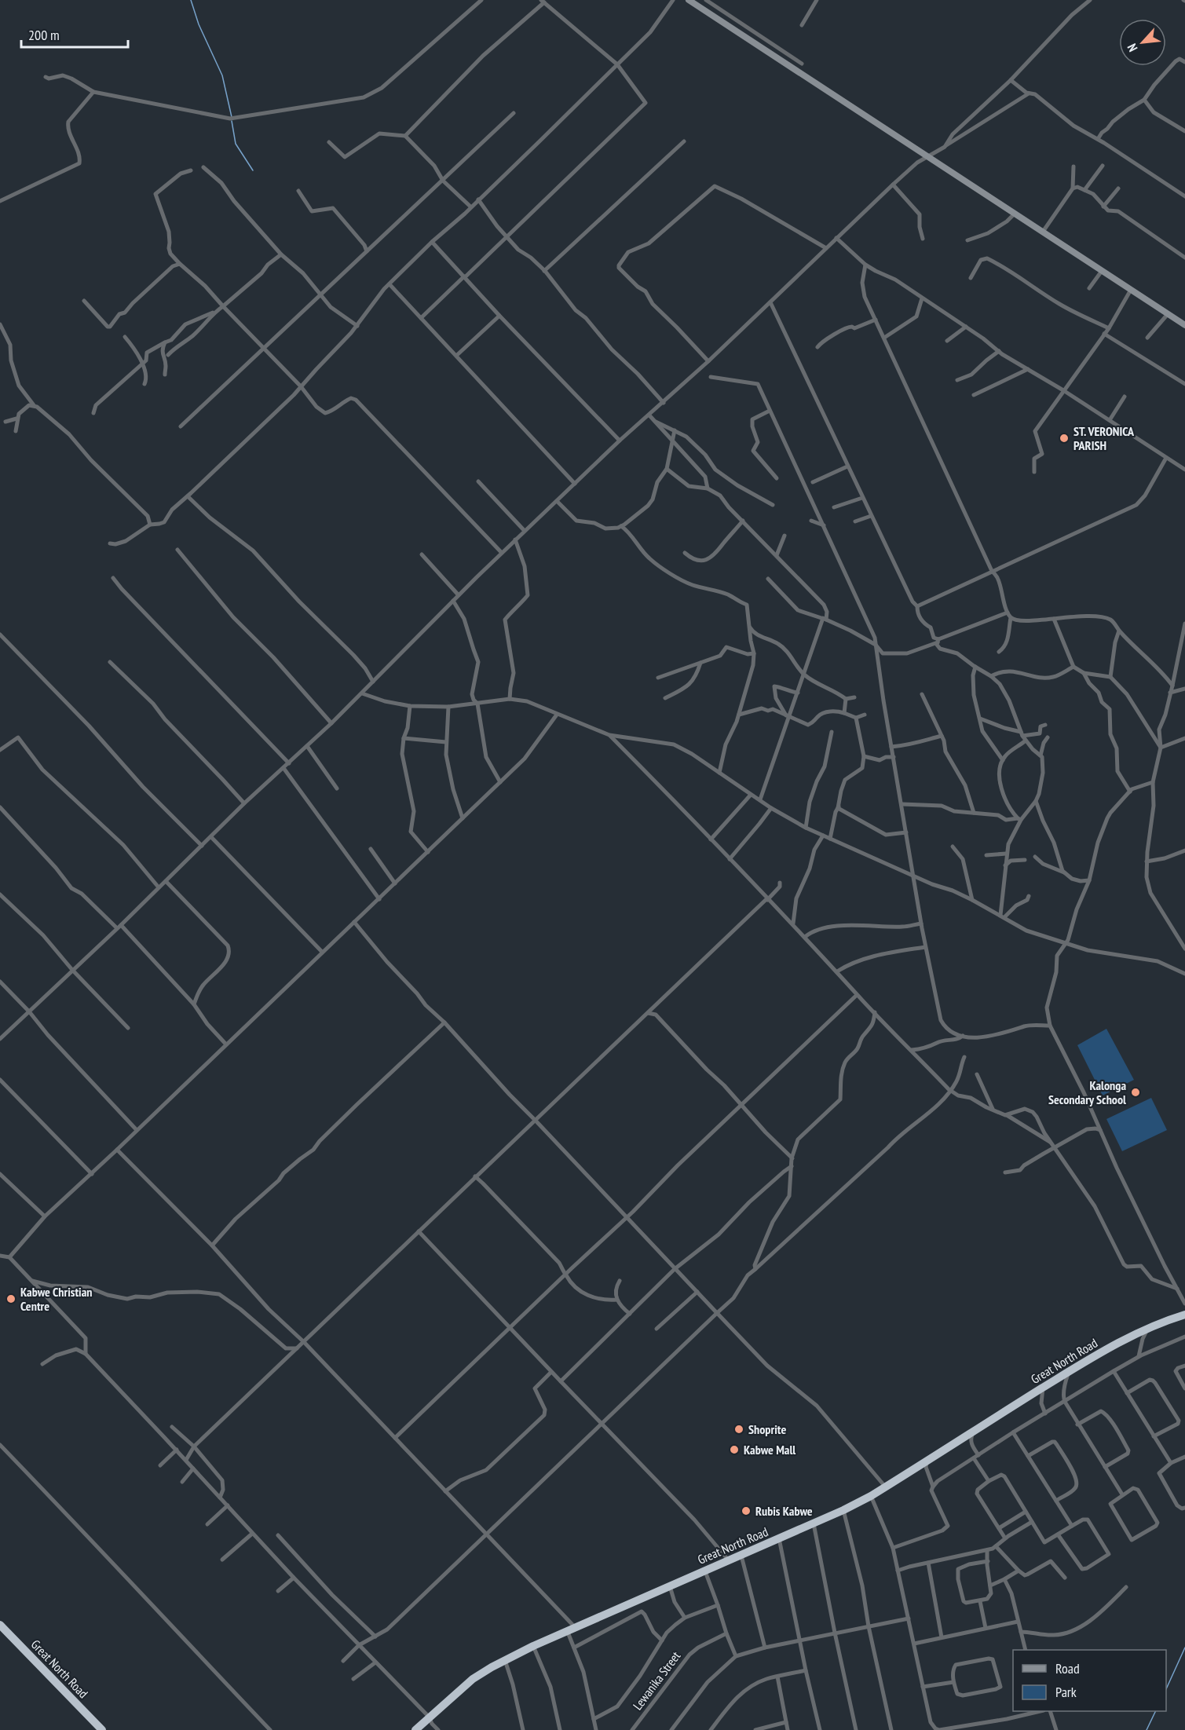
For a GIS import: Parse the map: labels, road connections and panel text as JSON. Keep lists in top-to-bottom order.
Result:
{
  "streets": {
    "highway": ["Great North Road"],
    "street": ["Lewanika Street"]
  },
  "places": [
    "ST. VERONICA PARISH",
    "Kalonga Secondary School",
    "Kabwe Christian Centre",
    "Shoprite",
    "Kabwe Mall",
    "Rubis Kabwe"
  ],
  "legend": ["Road", "Park"],
  "scale_bar": "200 m",
  "north": "bottom left"
}
